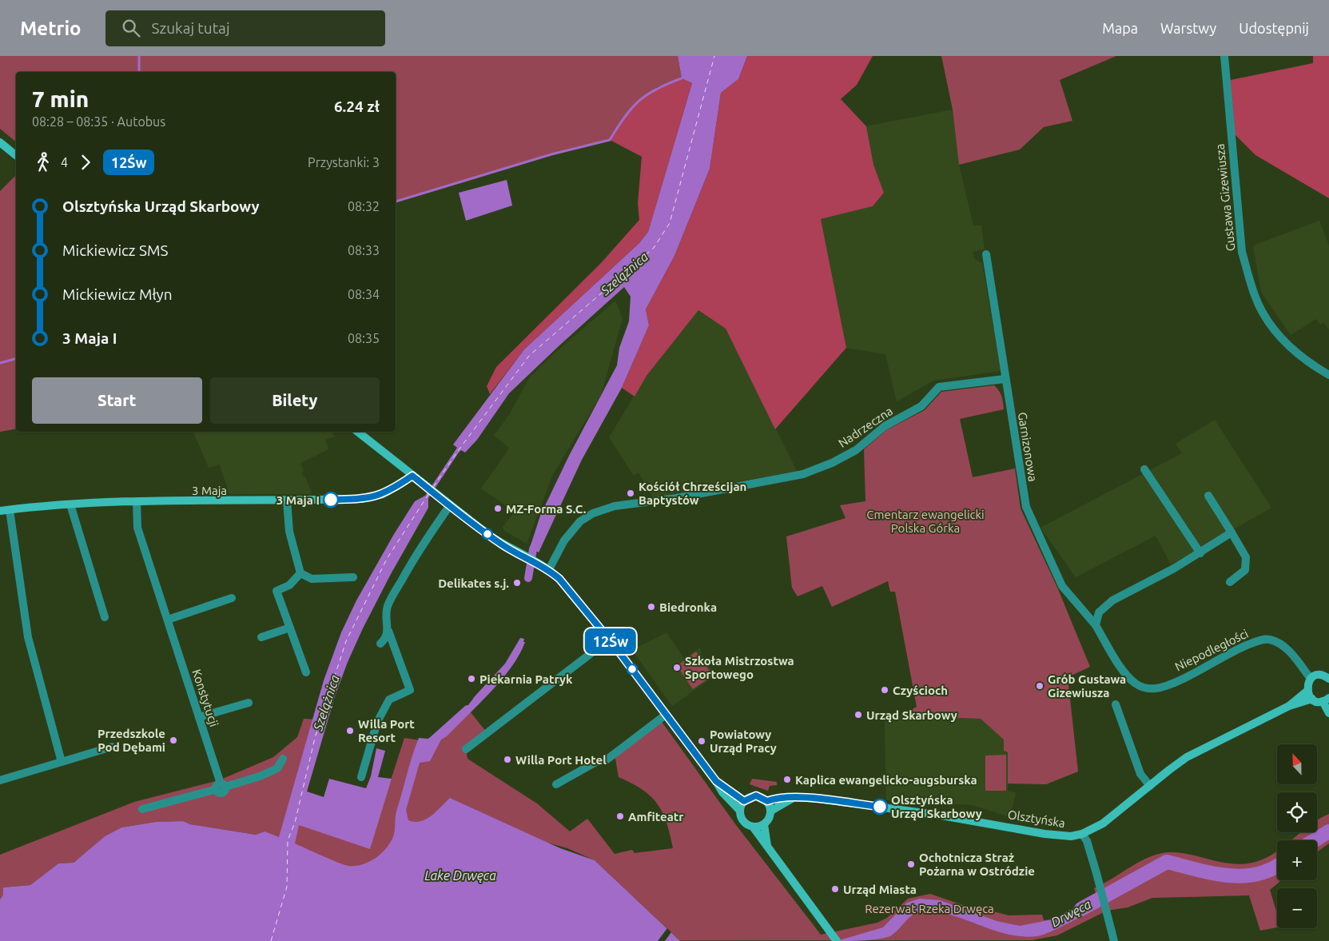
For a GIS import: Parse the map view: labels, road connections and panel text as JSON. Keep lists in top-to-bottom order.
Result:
{
  "streets": {
    "street": [
      "Gustawa Gizewiusza",
      "Nadrzeczna",
      "Garnizonowa",
      "3 Maja",
      "Niepodległości",
      "Konstytucji",
      "Olsztyńska"
    ]
  },
  "crossings": [
    ["Nadrzeczna", "Garnizonowa"],
    ["Garnizonowa", "Niepodległości"],
    ["3 Maja", "Konstytucji"]
  ],
  "water": ["Szelążnica", "Lake Drwęca", "Drwęca"],
  "parks": ["Cmentarz ewangelicki Polska Górka", "Rezerwat Rzeka Drwęca"],
  "places": [
    "Kościół Chrześcijan Baptystów",
    "3 Maja I",
    "MZ-Forma S.C.",
    "Delikates s.j.",
    "Biedronka",
    "Szkoła Mistrzostwa Sportowego",
    "Piekarnia Patryk",
    "Grób Gustawa Gizewiusza",
    "Czyścioch",
    "Urząd Skarbowy",
    "Willa Port Resort",
    "Przedszkole Pod Dębami",
    "Powiatowy Urząd Pracy",
    "Willa Port Hotel",
    "Kaplica ewangelicko-augsburska",
    "Olsztyńska Urząd Skarbowy",
    "Amfiteatr",
    "Ochotnicza Straż Pożarna w Ostródzie",
    "Urząd Miasta"
  ],
  "lines": ["bus line 12Św"],
  "north": "top",
  "page": {
    "header": "Metrio",
    "search": "Szukaj tutaj",
    "nav": ["Mapa", "Warstwy", "Udostępnij"],
    "on_map": "12Św",
    "heading": ["7 min", "08:28 – 08:35 · Autobus", "6.24 zł"],
    "legs": ["4", "12Św", "Przystanki: 3"],
    "list": [
      {
        "name": "Olsztyńska Urząd Skarbowy",
        "value": "08:32"
      },
      {
        "name": "Mickiewicz SMS",
        "value": "08:33"
      },
      {
        "name": "Mickiewicz Młyn",
        "value": "08:34"
      },
      {
        "name": "3 Maja I",
        "value": "08:35"
      }
    ],
    "buttons": ["Start", "Bilety"],
    "map_buttons": ["+", "−"]
  }
}
